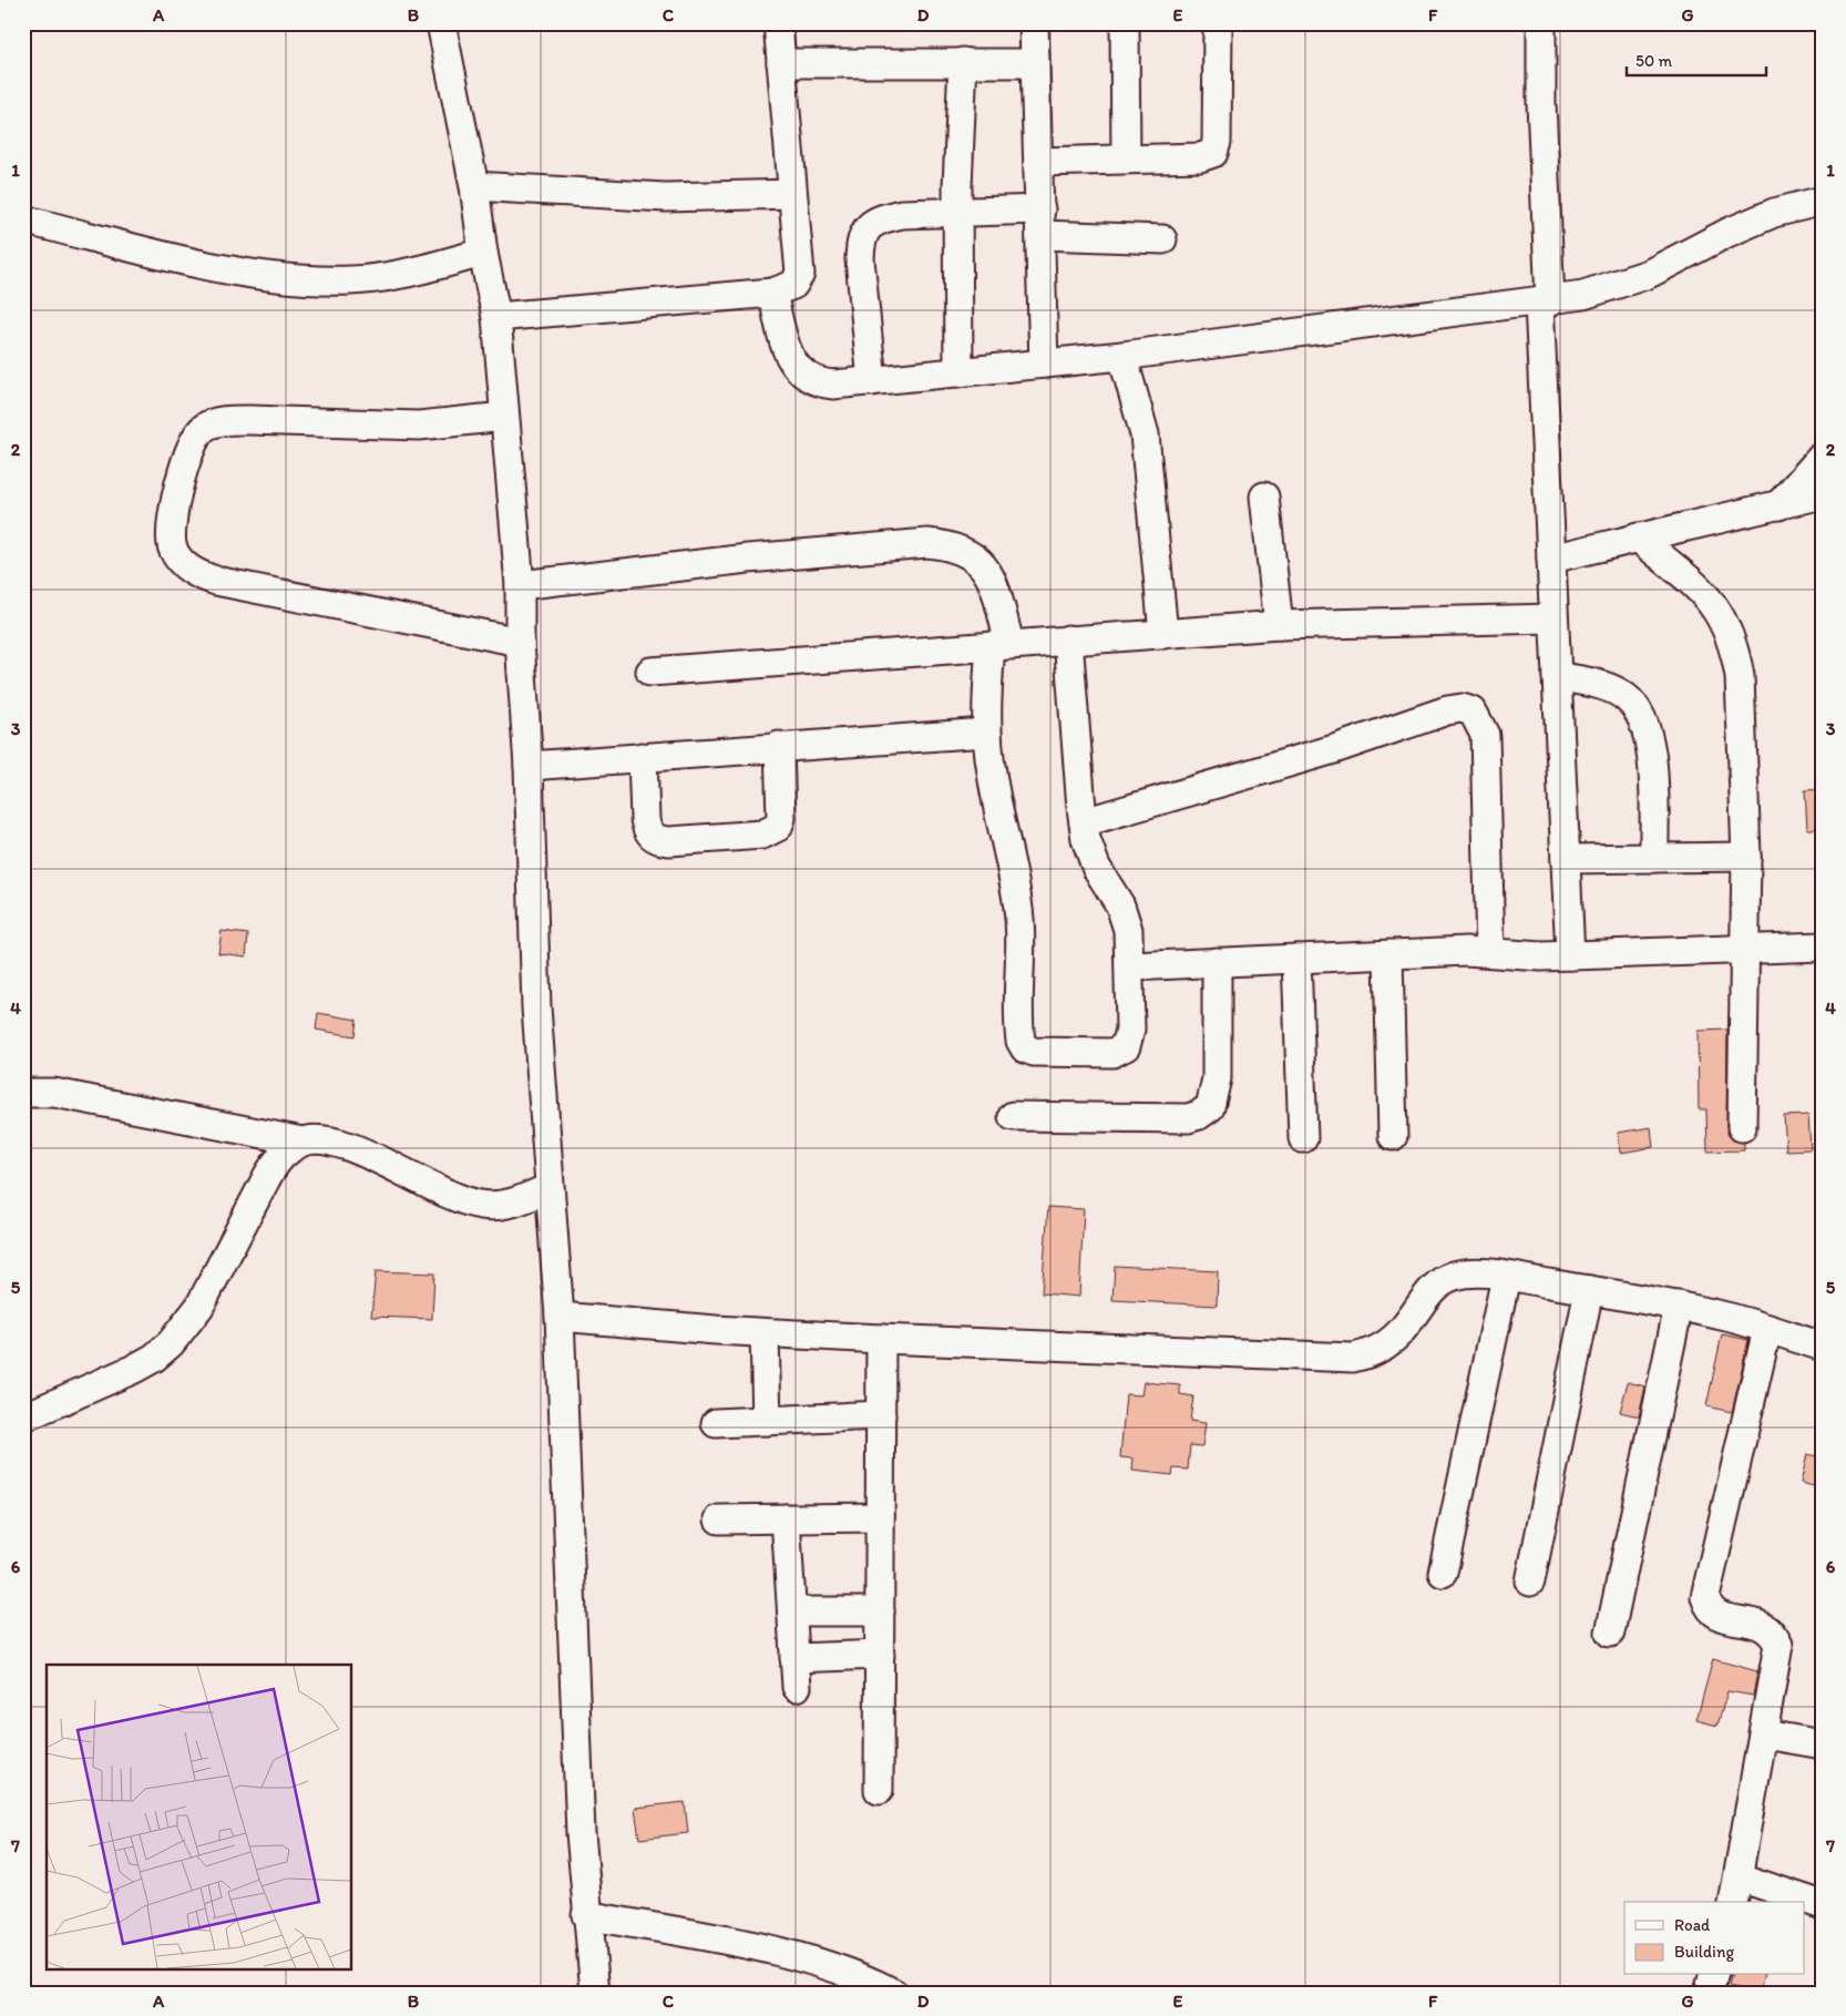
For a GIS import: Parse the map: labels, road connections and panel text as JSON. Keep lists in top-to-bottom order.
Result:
{
  "legend": ["Road", "Building"],
  "scale_bar": "50 m",
  "grid": {
    "columns": [
      "A",
      "B",
      "C",
      "D",
      "E",
      "F",
      "G"
    ],
    "rows": [
      "1",
      "2",
      "3",
      "4",
      "5",
      "6",
      "7"
    ]
  }
}
